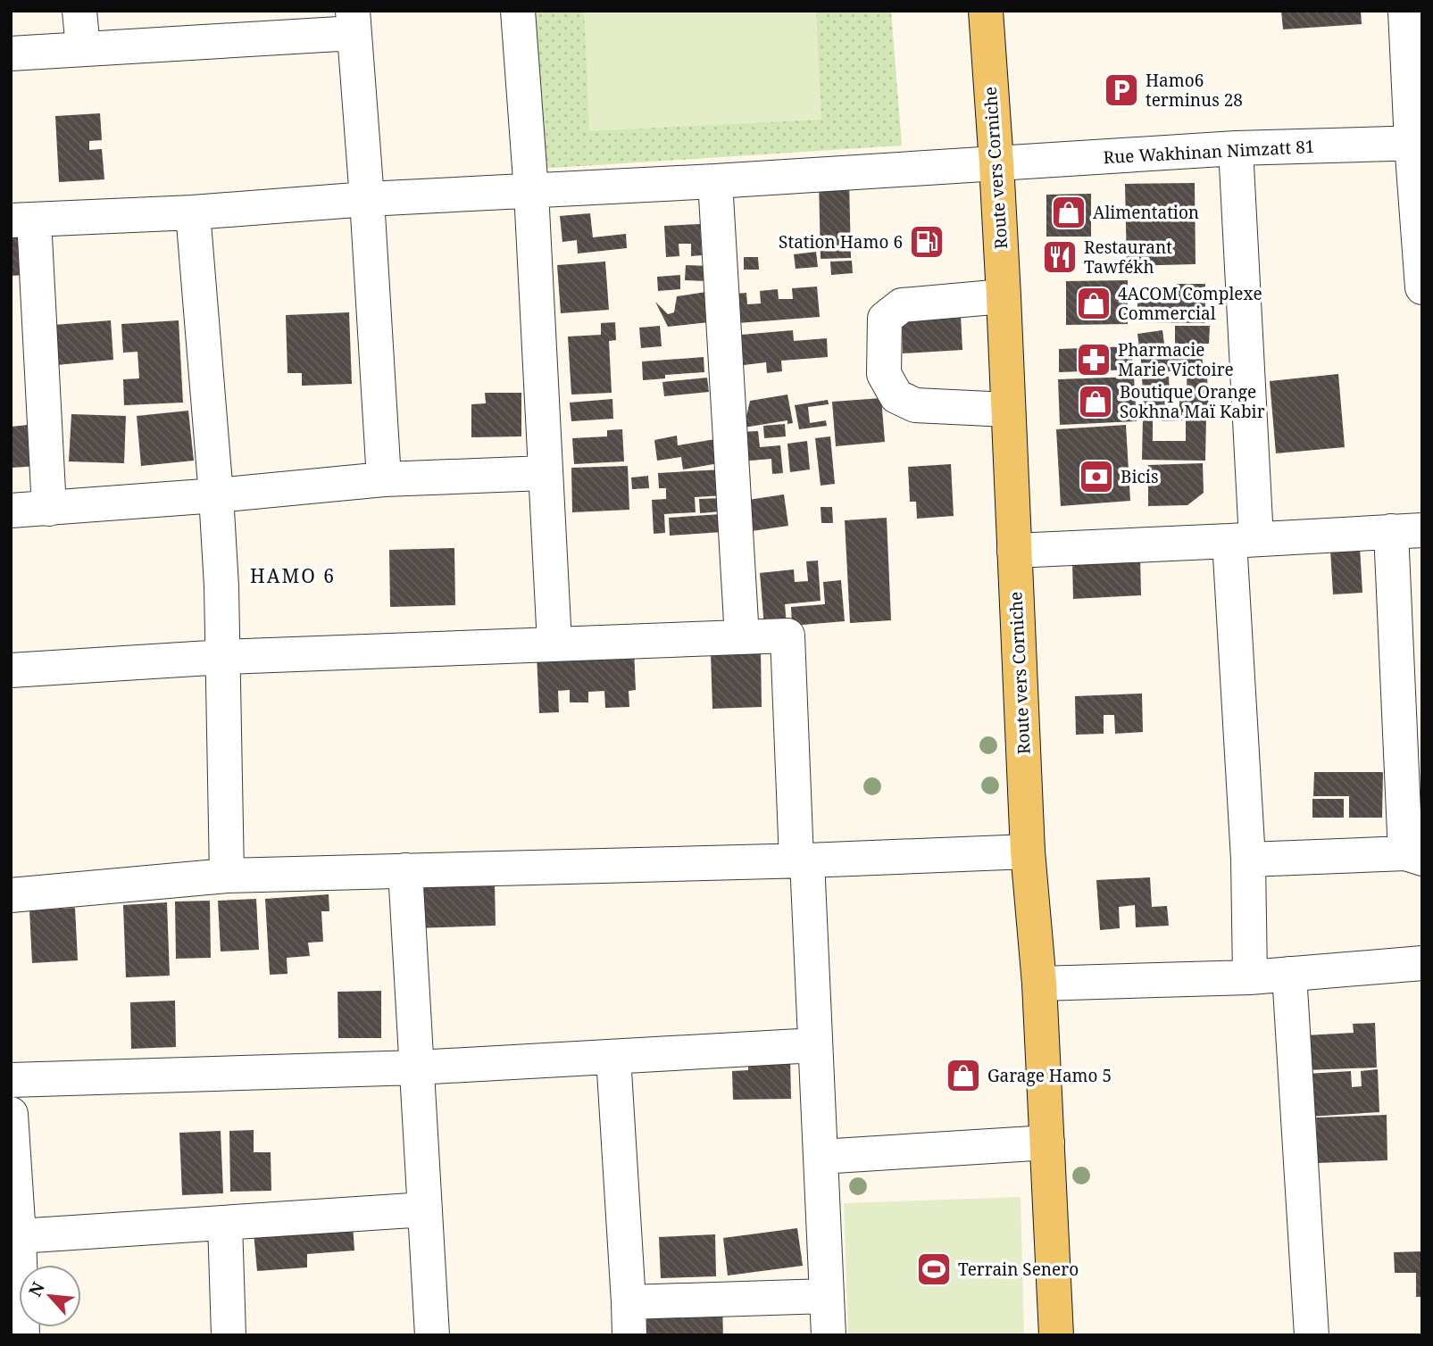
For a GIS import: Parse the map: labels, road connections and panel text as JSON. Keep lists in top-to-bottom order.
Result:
{
  "streets": {
    "main road": ["Route vers Corniche"],
    "street": ["Rue Wakhinan Nimzatt 81"]
  },
  "crossings": [
    ["Rue Wakhinan Nimzatt 81", "Route vers Corniche"]
  ],
  "districts": ["HAMO 6"],
  "places": {
    "parking": ["Hamo6 terminus 28"],
    "shop": [
      "Alimentation",
      "4ACOM Complexe Commercial",
      "Boutique Orange Sokhna Maï Kabir",
      "Garage Hamo 5"
    ],
    "fuel station": ["Station Hamo 6"],
    "restaurant": ["Restaurant Tawfékh"],
    "pharmacy": ["Pharmacie Marie Victoire"],
    "bank": ["Bicis"],
    "sports": ["Terrain Senero"]
  },
  "north": "top left"
}
